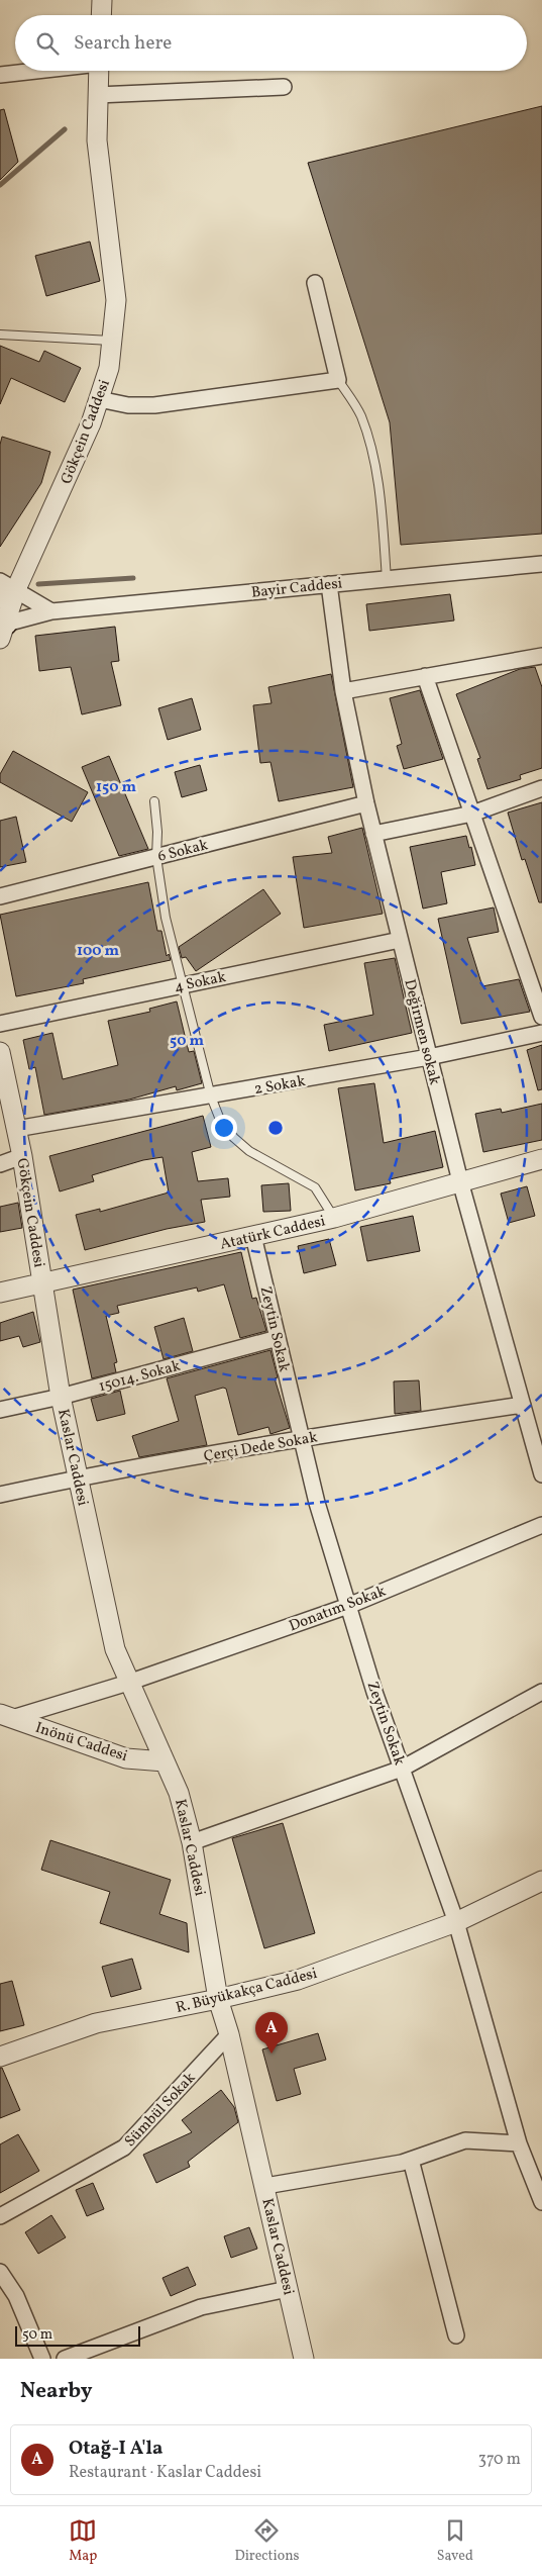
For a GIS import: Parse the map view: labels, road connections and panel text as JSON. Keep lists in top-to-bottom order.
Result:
{
  "streets": {
    "street": [
      "Gökçein Caddesi",
      "Bayir Caddesi",
      "6 Sokak",
      "4 Sokak",
      "Değirmen sokak",
      "2 Sokak",
      "Atatürk Caddesi",
      "Zeytin Sokak",
      "15014. Sokak",
      "Çerçi Dede Sokak",
      "Kaslar Caddesi",
      "Donatım Sokak",
      "Inönü Caddesi",
      "R. Büyükakça Caddesi",
      "Sümbül Sokak"
    ]
  },
  "crossings": [
    ["Gökçein Caddesi", "Bayir Caddesi"],
    ["Gökçein Caddesi", "2 Sokak"],
    ["Gökçein Caddesi", "Atatürk Caddesi"],
    ["Gökçein Caddesi", "Kaslar Caddesi"],
    ["Bayir Caddesi", "Değirmen sokak"],
    ["6 Sokak", "Değirmen sokak"],
    ["4 Sokak", "Değirmen sokak"],
    ["Değirmen sokak", "2 Sokak"],
    ["Değirmen sokak", "Atatürk Caddesi"],
    ["Değirmen sokak", "Çerçi Dede Sokak"],
    ["Atatürk Caddesi", "Zeytin Sokak"],
    ["Atatürk Caddesi", "Kaslar Caddesi"],
    ["Zeytin Sokak", "15014. Sokak"],
    ["Zeytin Sokak", "Çerçi Dede Sokak"],
    ["Zeytin Sokak", "Donatım Sokak"],
    ["Zeytin Sokak", "R. Büyükakça Caddesi"],
    ["15014. Sokak", "Kaslar Caddesi"],
    ["Çerçi Dede Sokak", "Kaslar Caddesi"],
    ["Kaslar Caddesi", "Donatım Sokak"],
    ["Kaslar Caddesi", "Inönü Caddesi"],
    ["Kaslar Caddesi", "R. Büyükakça Caddesi"],
    ["Kaslar Caddesi", "Sümbül Sokak"],
    ["Donatım Sokak", "Inönü Caddesi"]
  ],
  "scale_bar": "50 m",
  "page": {
    "search": "Search here",
    "pins": "A",
    "scale": "50 m",
    "heading": "Nearby",
    "list": [
      {
        "mark": "A",
        "name": "Otağ-I A'la",
        "note": "Restaurant · Kaslar Caddesi",
        "value": "370 m"
      }
    ],
    "nav": ["Map", "Directions", "Saved"]
  },
  "rings": ["150 m", "100 m", "50 m"]
}
